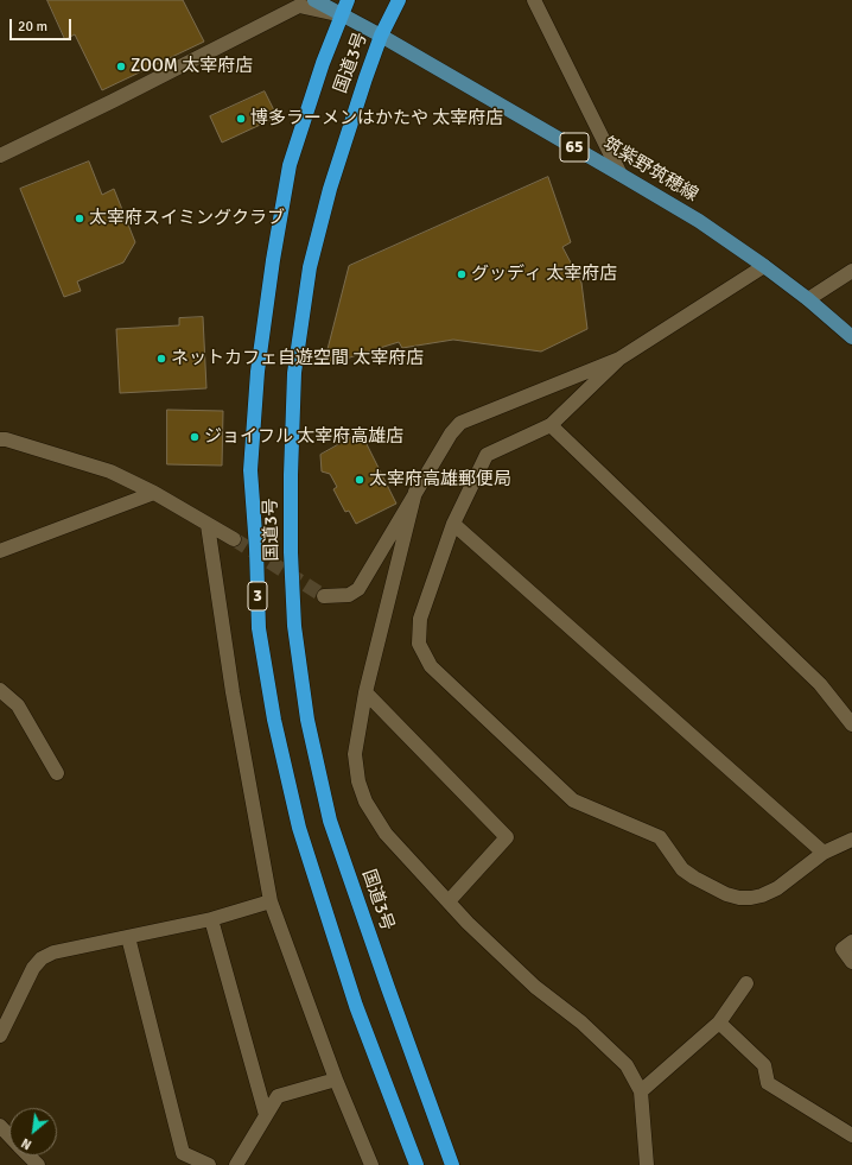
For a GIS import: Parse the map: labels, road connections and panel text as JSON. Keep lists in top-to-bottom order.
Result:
{
  "streets": {
    "highway": ["国道3号", "3"],
    "main road": ["65", "筑紫野筑穂線"]
  },
  "crossings": [
    ["国道3号", "筑紫野筑穂線"]
  ],
  "places": [
    "ZOOM 太宰府店",
    "博多ラーメンはかたや 太宰府店",
    "太宰府スイミングクラブ",
    "グッディ 太宰府店",
    "ネットカフェ自遊空間 太宰府店",
    "ジョイフル 太宰府高雄店",
    "太宰府高雄郵便局"
  ],
  "scale_bar": "20 m",
  "north": "bottom left"
}
